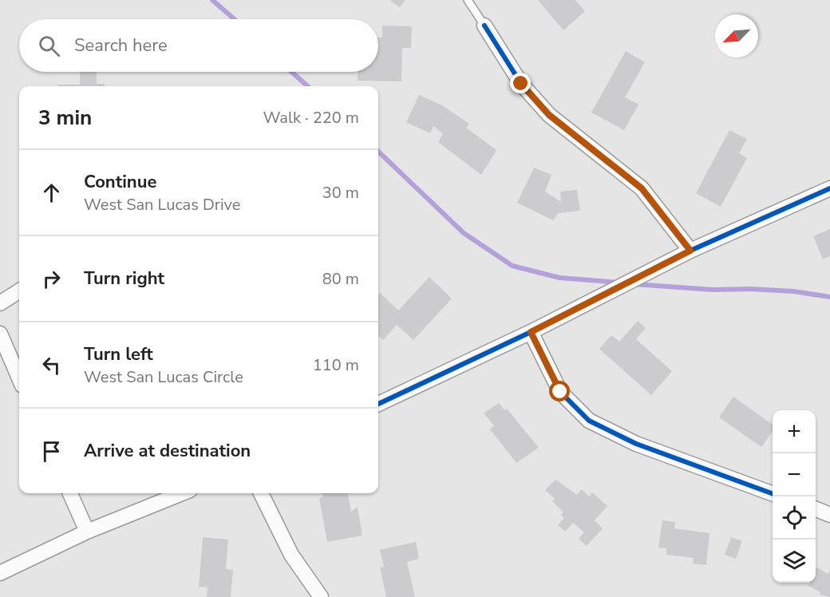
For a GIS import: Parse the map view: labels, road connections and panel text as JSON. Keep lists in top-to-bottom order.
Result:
{
  "north": "bottom left",
  "page": {
    "search": "Search here",
    "heading": ["3 min", "Walk · 220 m"],
    "list": [
      ["Continue", "West San Lucas Drive", "30 m"],
      ["Turn right", "80 m"],
      ["Turn left", "West San Lucas Circle", "110 m"],
      "Arrive at destination"
    ],
    "map_buttons": ["+", "−"]
  }
}
